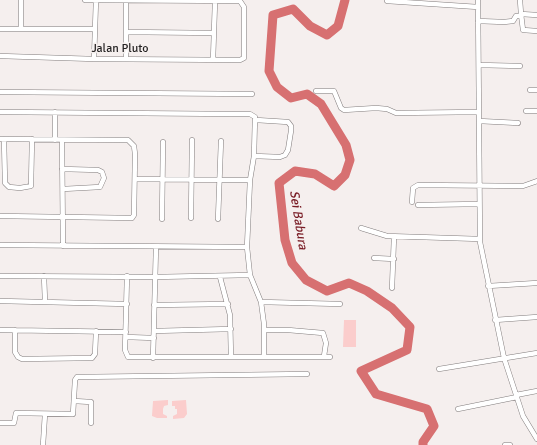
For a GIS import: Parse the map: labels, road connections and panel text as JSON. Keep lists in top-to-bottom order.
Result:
{
  "streets": {
    "street": ["Jalan Pluto"]
  },
  "water": ["Sei Babura"]
}
